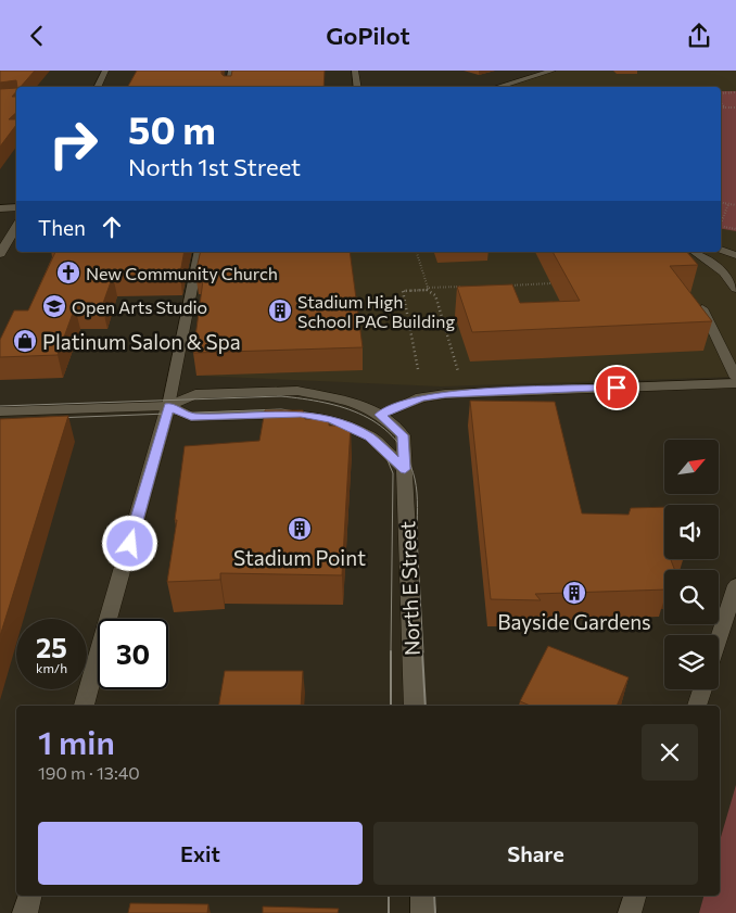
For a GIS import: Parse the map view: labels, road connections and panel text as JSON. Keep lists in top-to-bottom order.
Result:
{
  "streets": {
    "street": ["North E Street"]
  },
  "places": {
    "church": ["New Community Church"],
    "school or university": ["Open Arts Studio"],
    "building": ["Stadium High School PAC Building", "Stadium Point", "Bayside Gardens"],
    "shop": ["Platinum Salon & Spa"]
  },
  "north": "top right",
  "page": {
    "header": "GoPilot",
    "turn": ["50 m", "North 1st Street"],
    "then": "Then",
    "speed": "25 km/h",
    "limit": "30",
    "heading": ["1 min", "190 m · 13:40"],
    "buttons": ["Exit", "Share"]
  }
}
